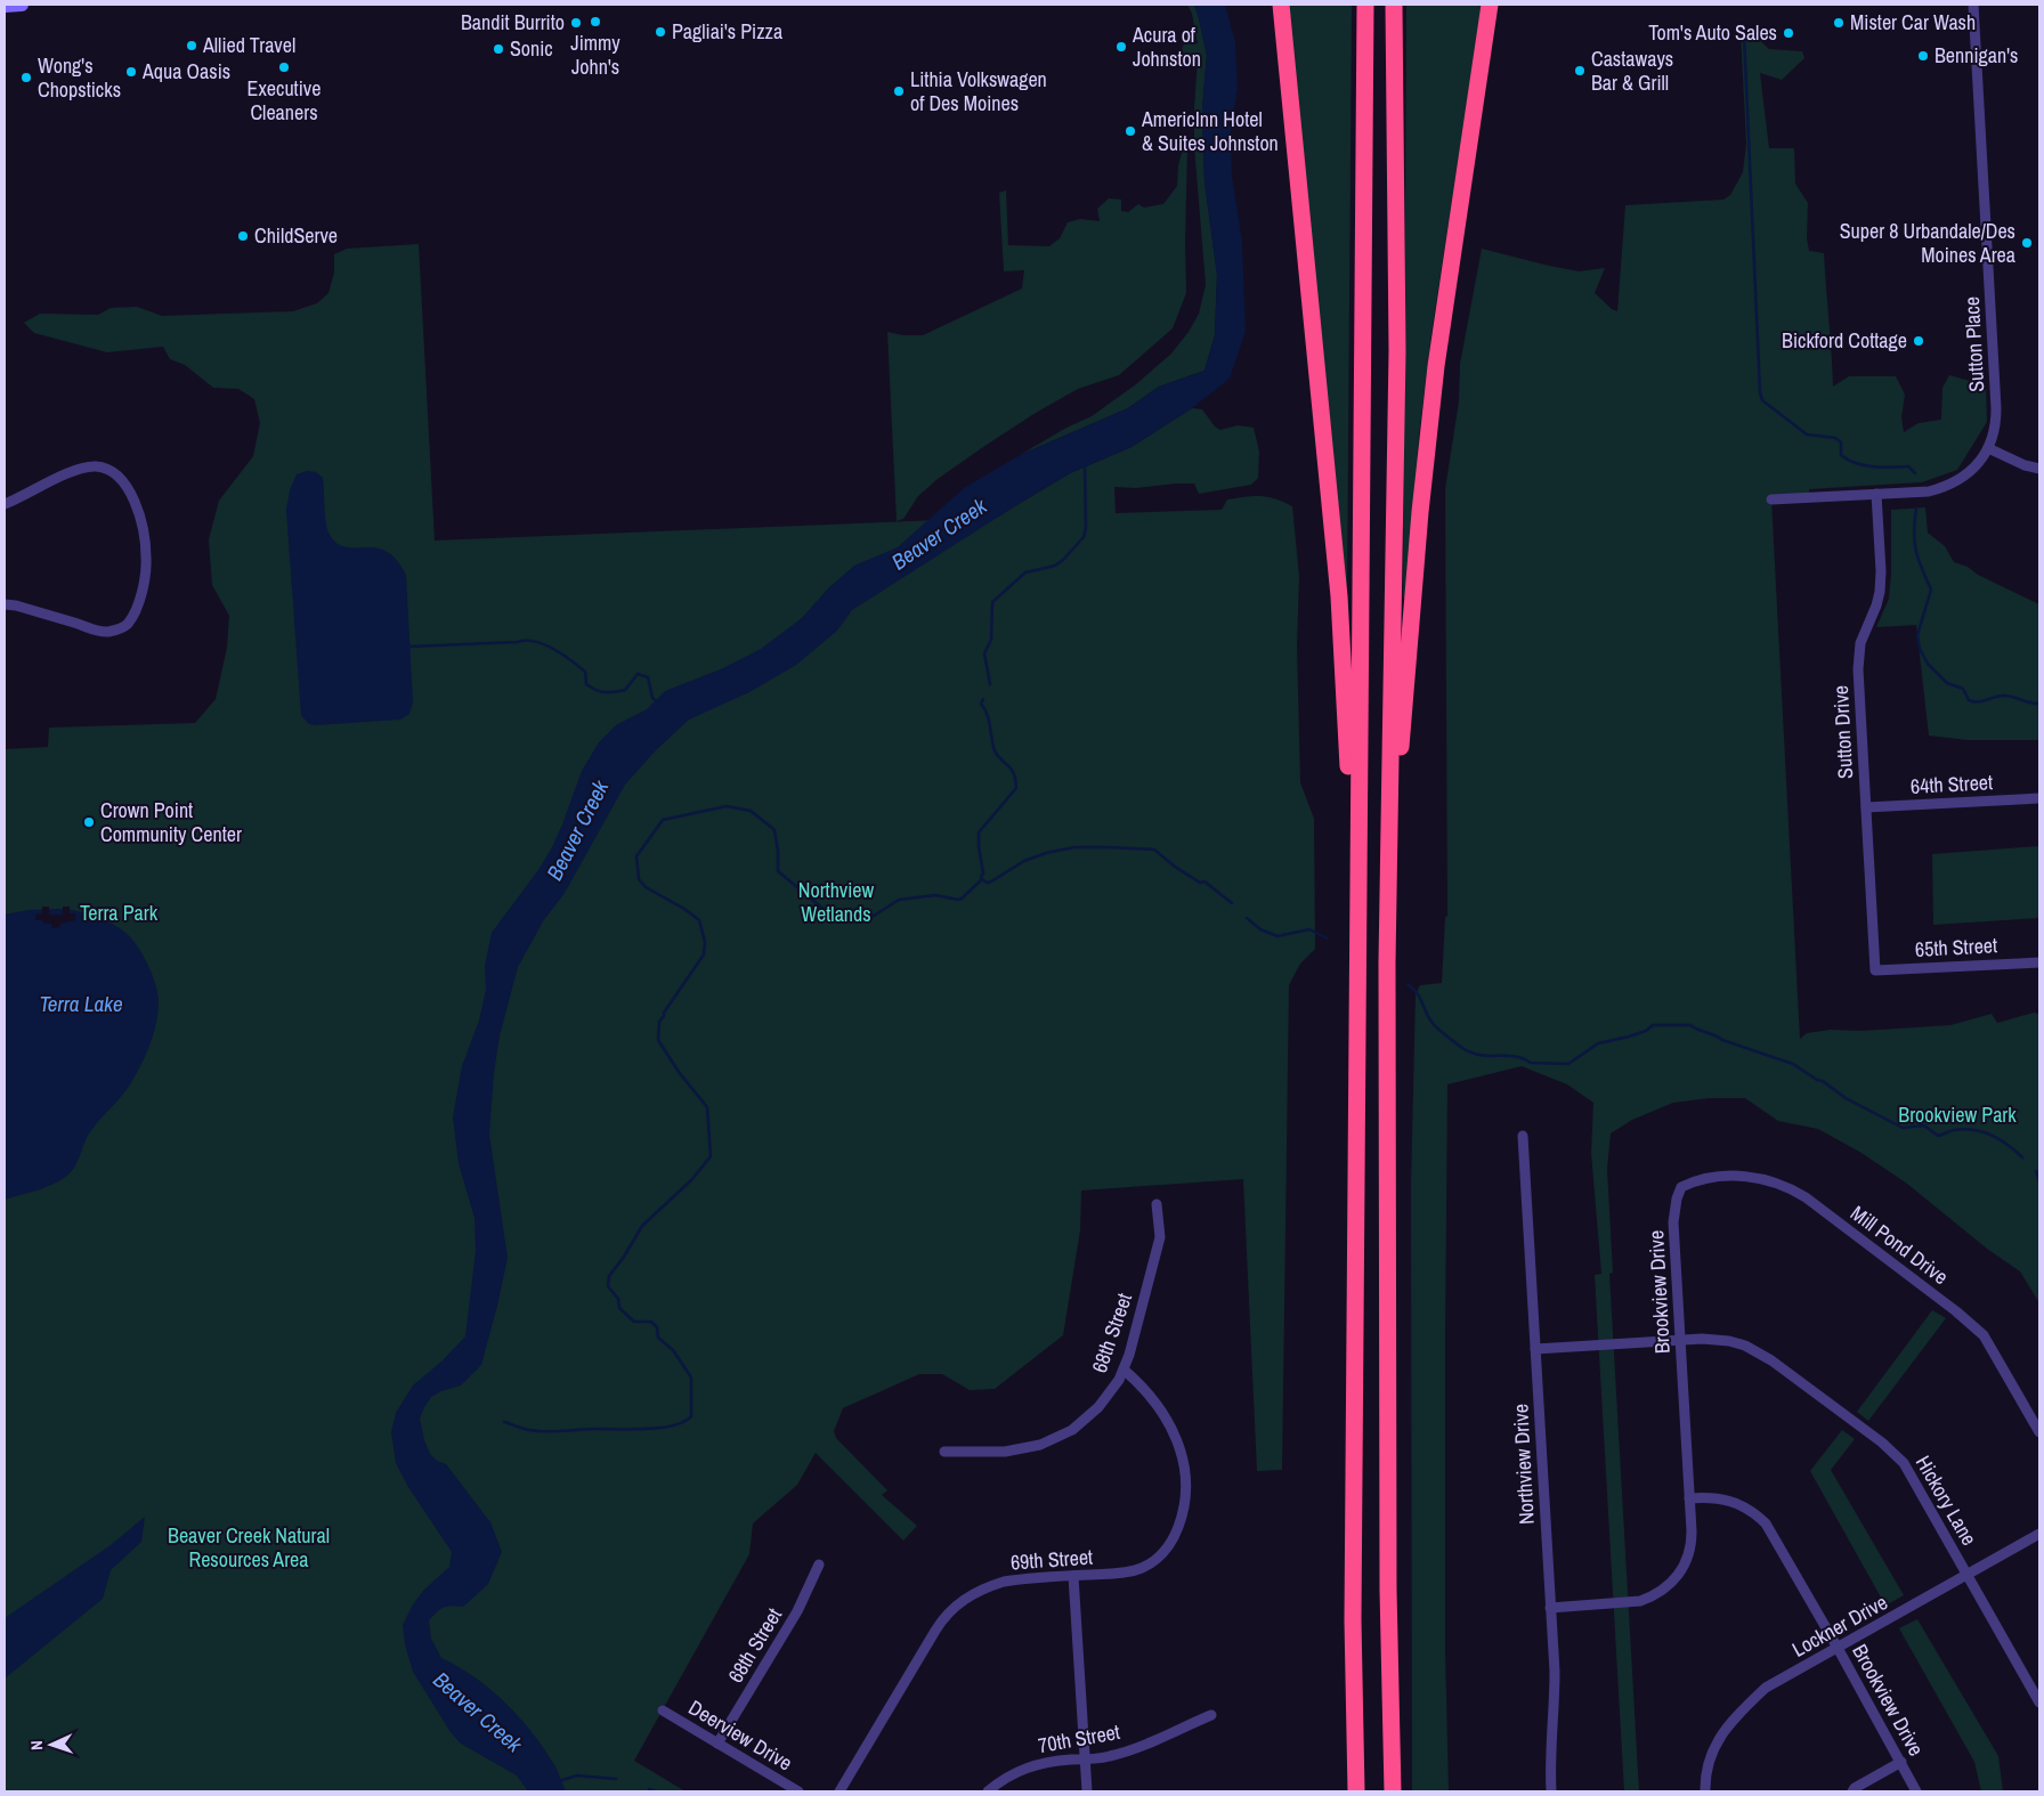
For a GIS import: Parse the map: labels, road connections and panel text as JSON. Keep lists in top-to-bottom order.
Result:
{
  "streets": {
    "street": [
      "Sutton Place",
      "Sutton Drive",
      "64th Street",
      "65th Street",
      "Mill Pond Drive",
      "Brookview Drive",
      "68th Street",
      "Northview Drive",
      "Hickory Lane",
      "69th Street",
      "Lockner Drive",
      "Deerview Drive",
      "70th Street"
    ]
  },
  "crossings": [
    ["Sutton Place", "Sutton Drive"],
    ["Sutton Drive", "64th Street"],
    ["Sutton Drive", "65th Street"],
    ["Mill Pond Drive", "Brookview Drive"],
    ["Brookview Drive", "Northview Drive"],
    ["Brookview Drive", "Hickory Lane"],
    ["Brookview Drive", "Lockner Drive"],
    ["68th Street", "69th Street"],
    ["68th Street", "Deerview Drive"],
    ["Hickory Lane", "Lockner Drive"]
  ],
  "water": ["Beaver Creek", "Terra Lake"],
  "parks": [
    "Northview Wetlands",
    "Terra Park",
    "Brookview Park",
    "Beaver Creek Natural Resources Area"
  ],
  "places": [
    "Jimmy John's",
    "Bandit Burrito",
    "Mister Car Wash",
    "Pagliai's Pizza",
    "Tom's Auto Sales",
    "Allied Travel",
    "Acura of Johnston",
    "Sonic",
    "Bennigan's",
    "Executive Cleaners",
    "Castaways Bar & Grill",
    "Aqua Oasis",
    "Wong's Chopsticks",
    "Lithia Volkswagen of Des Moines",
    "AmericInn Hotel & Suites Johnston",
    "ChildServe",
    "Super 8 Urbandale/Des Moines Area",
    "Bickford Cottage",
    "Crown Point Community Center"
  ],
  "north": "left"
}
